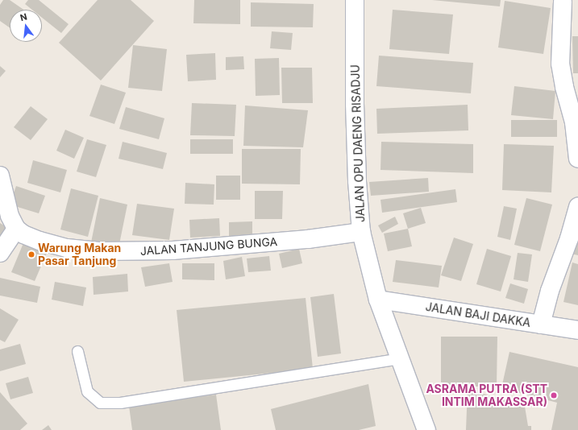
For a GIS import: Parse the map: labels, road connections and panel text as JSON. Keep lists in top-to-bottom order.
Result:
{
  "streets": {
    "street": ["JALAN OPU DAENG RISADJU", "JALAN TANJUNG BUNGA", "JALAN BAJI DAKKA"]
  },
  "crossings": [
    ["JALAN OPU DAENG RISADJU", "JALAN TANJUNG BUNGA"],
    ["JALAN OPU DAENG RISADJU", "JALAN BAJI DAKKA"]
  ],
  "places": ["Warung Makan Pasar Tanjung", "ASRAMA PUTRA (STT INTIM MAKASSAR)"],
  "north": "top"
}
